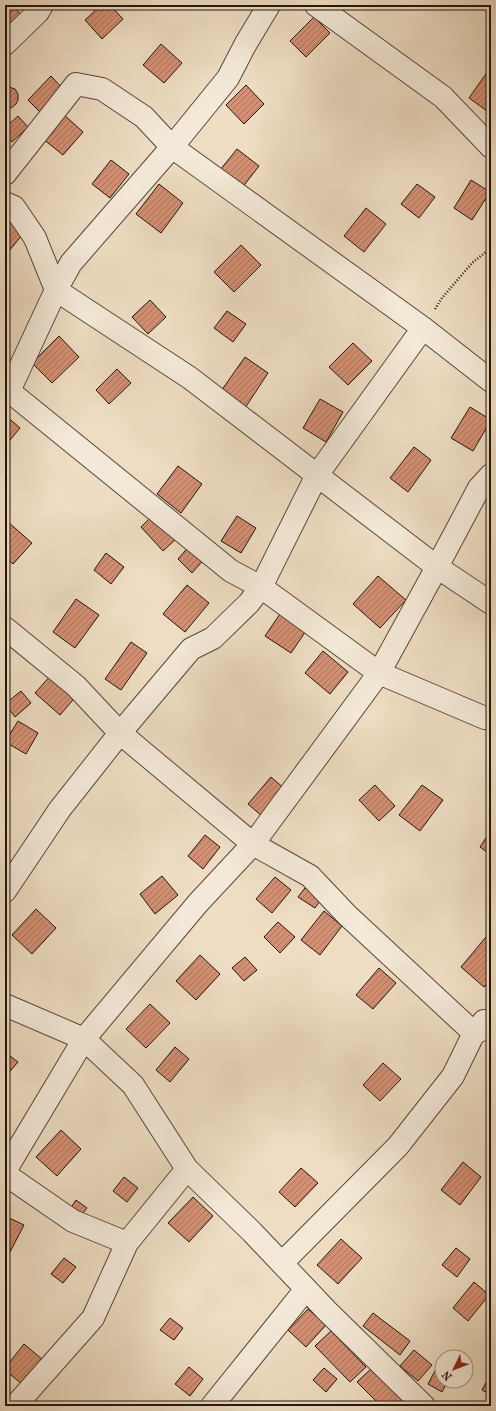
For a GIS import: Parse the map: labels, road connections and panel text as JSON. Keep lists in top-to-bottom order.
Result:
{
  "north": "bottom left"
}
